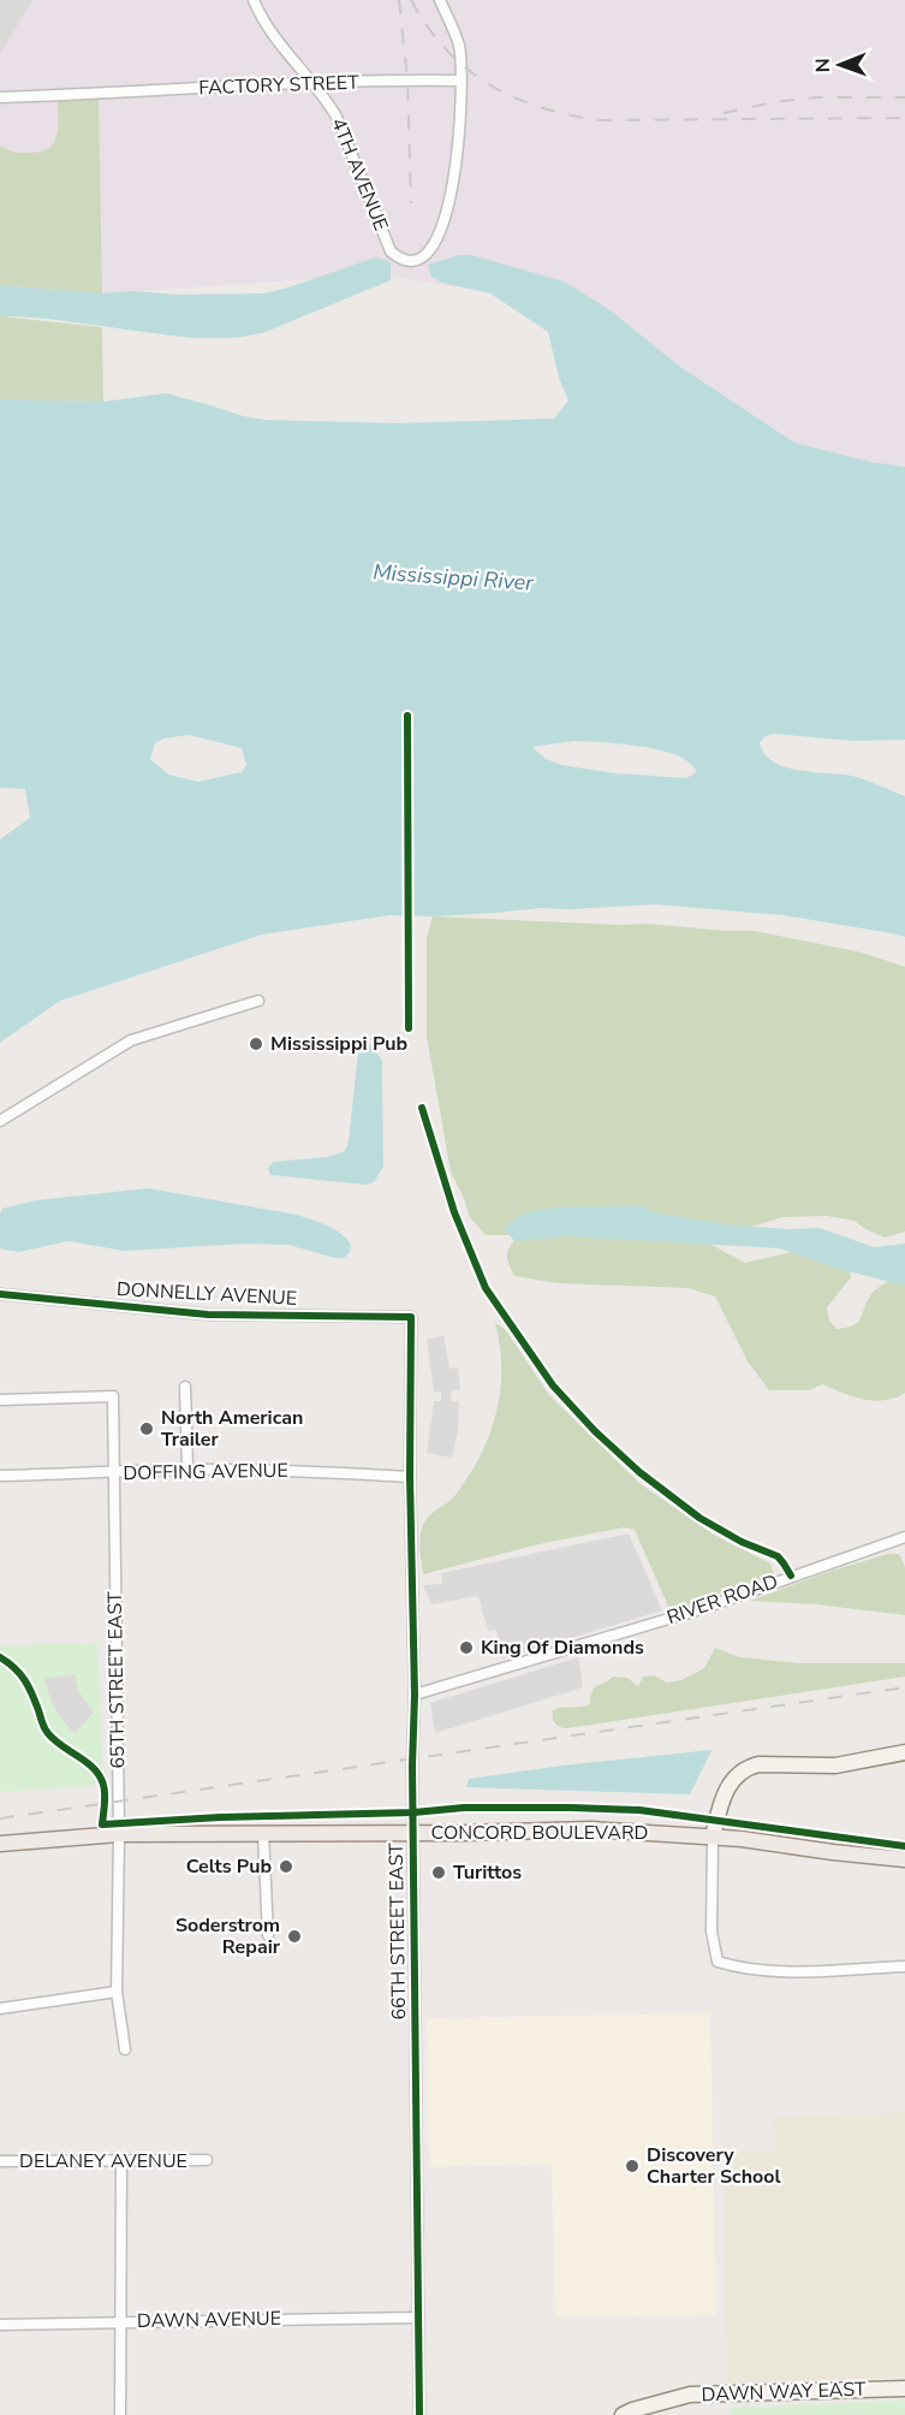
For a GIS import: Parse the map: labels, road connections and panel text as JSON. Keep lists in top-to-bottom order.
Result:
{
  "streets": {
    "main road": ["CONCORD BOULEVARD"],
    "street": [
      "FACTORY STREET",
      "4TH AVENUE",
      "DONNELLY AVENUE",
      "DOFFING AVENUE",
      "RIVER ROAD",
      "65TH STREET EAST",
      "66TH STREET EAST",
      "DELANEY AVENUE",
      "DAWN AVENUE",
      "DAWN WAY EAST"
    ]
  },
  "crossings": [
    ["FACTORY STREET", "4TH AVENUE"],
    ["DONNELLY AVENUE", "66TH STREET EAST"],
    ["DOFFING AVENUE", "65TH STREET EAST"],
    ["DOFFING AVENUE", "66TH STREET EAST"],
    ["RIVER ROAD", "66TH STREET EAST"],
    ["65TH STREET EAST", "CONCORD BOULEVARD"],
    ["CONCORD BOULEVARD", "66TH STREET EAST"],
    ["66TH STREET EAST", "DAWN AVENUE"]
  ],
  "water": ["Mississippi River"],
  "places": [
    "Mississippi Pub",
    "North American Trailer",
    "King Of Diamonds",
    "Celts Pub",
    "Turittos",
    "Soderstrom Repair",
    "Discovery Charter School"
  ],
  "north": "left"
}
